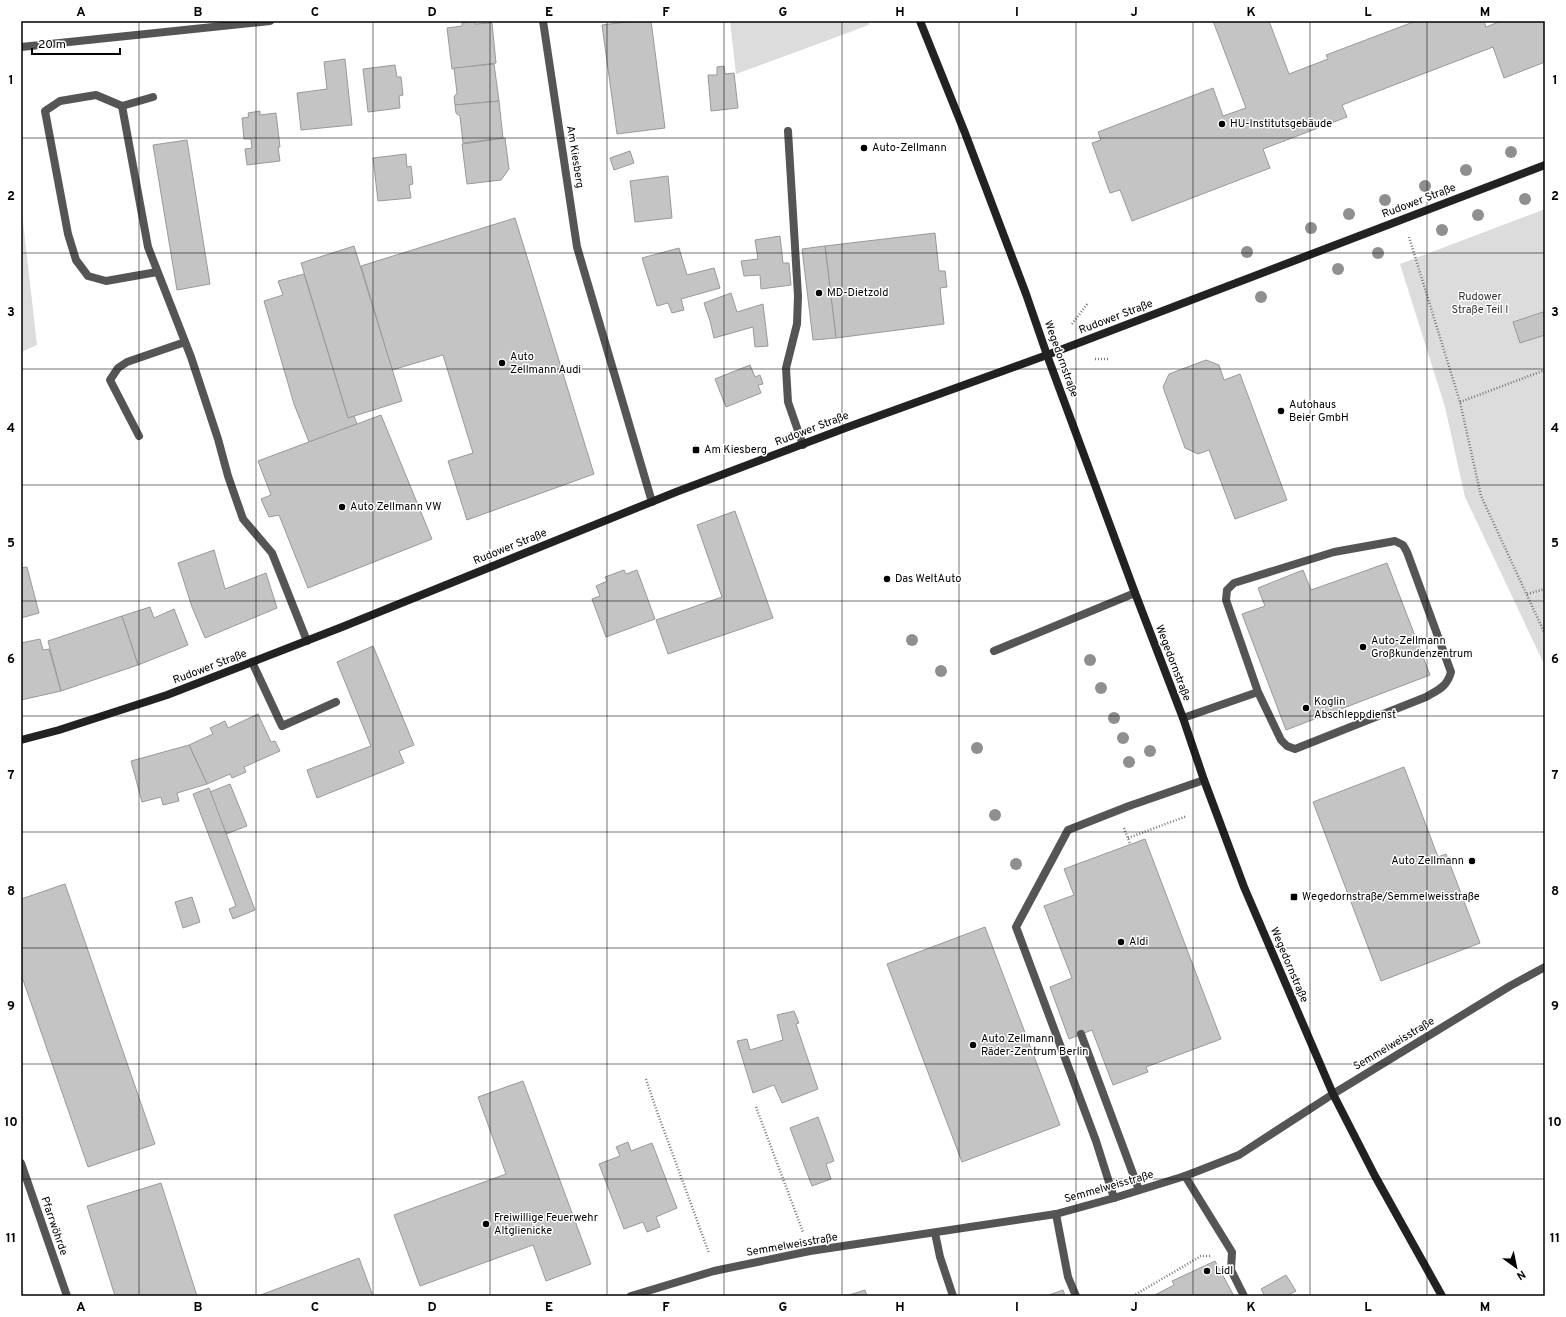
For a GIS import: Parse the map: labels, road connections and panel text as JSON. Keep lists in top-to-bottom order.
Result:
{
  "streets": {
    "street": [
      "Am Kiesberg",
      "Rudower Straße",
      "Wegedornstraße",
      "Semmelweisstraße",
      "Pfarrwöhrde"
    ]
  },
  "crossings": [
    ["Am Kiesberg", "Rudower Straße"],
    ["Rudower Straße", "Wegedornstraße"],
    ["Wegedornstraße", "Semmelweisstraße"]
  ],
  "parks": ["Rudower Straße Teil I"],
  "places": {
    "other": [
      "HU-Institutsgebäude",
      "Auto-Zellmann",
      "MD-Dietzold",
      "Auto Zellmann Audi",
      "Autohaus Beier GmbH",
      "Auto Zellmann VW",
      "Das WeltAuto",
      "Auto-Zellmann Großkundenzentrum",
      "Koglin Abschleppdienst",
      "Auto Zellmann",
      "Aldi",
      "Auto Zellmann Räder-Zentrum Berlin",
      "Freiwillige Feuerwehr Altglienicke",
      "Lidl"
    ],
    "transit": ["Am Kiesberg", "Wegedornstraße/Semmelweisstraße"]
  },
  "scale_bar": "20 m",
  "north": "bottom right",
  "grid": {
    "columns": [
      "A",
      "B",
      "C",
      "D",
      "E",
      "F",
      "G",
      "H",
      "I",
      "J",
      "K",
      "L",
      "M"
    ],
    "rows": [
      "1",
      "2",
      "3",
      "4",
      "5",
      "6",
      "7",
      "8",
      "9",
      "10",
      "11"
    ]
  }
}
